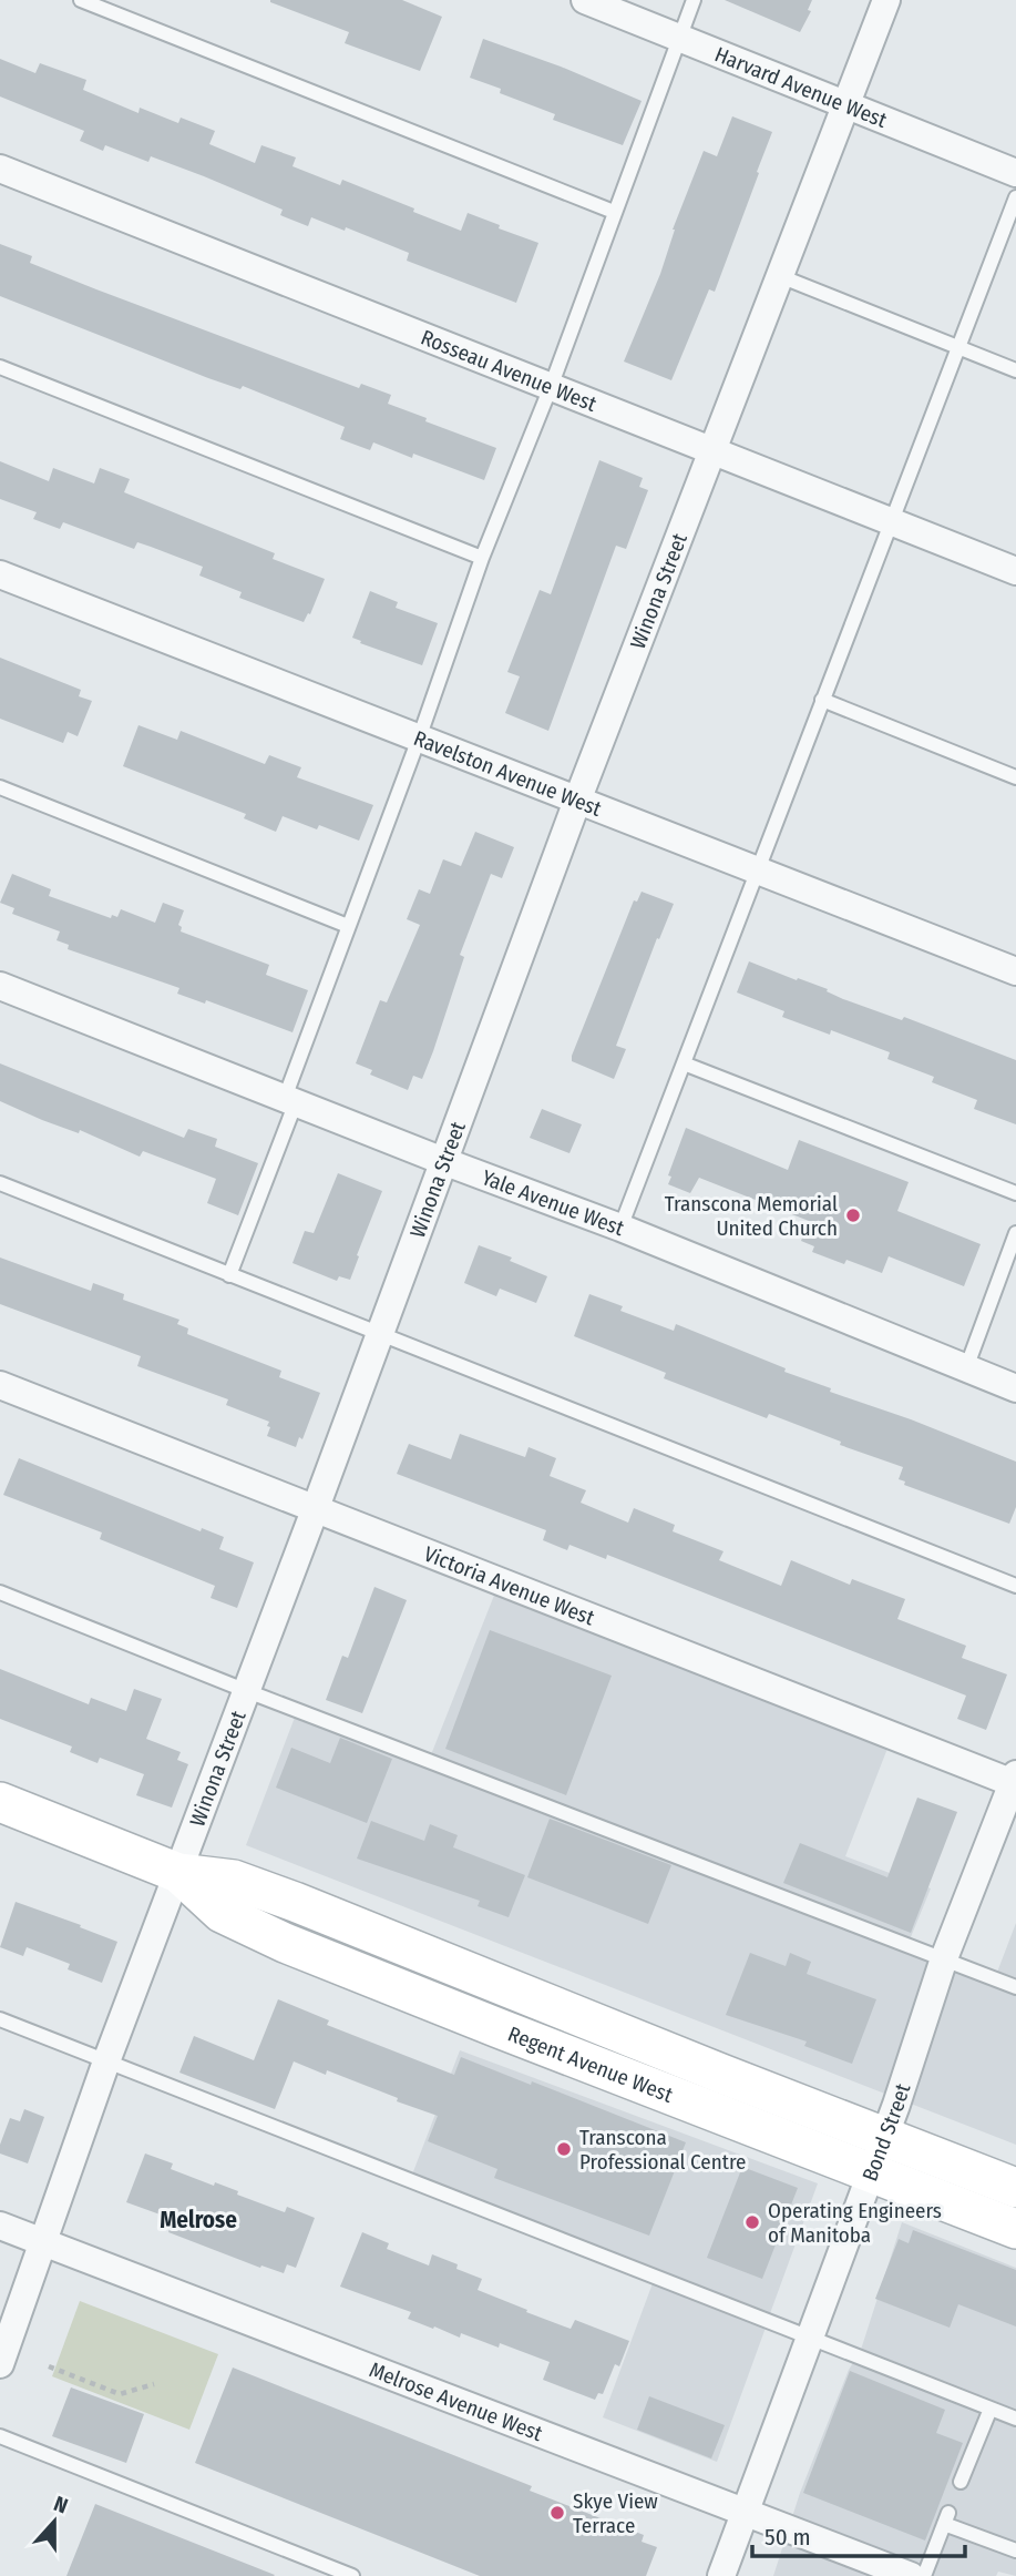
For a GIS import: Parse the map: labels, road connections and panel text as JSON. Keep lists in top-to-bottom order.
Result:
{
  "streets": {
    "main road": ["Regent Avenue West"],
    "street": [
      "Harvard Avenue West",
      "Rosseau Avenue West",
      "Winona Street",
      "Ravelston Avenue West",
      "Yale Avenue West",
      "Victoria Avenue West",
      "Bond Street",
      "Melrose Avenue West"
    ]
  },
  "crossings": [
    ["Harvard Avenue West", "Winona Street"],
    ["Rosseau Avenue West", "Winona Street"],
    ["Winona Street", "Ravelston Avenue West"],
    ["Winona Street", "Yale Avenue West"],
    ["Winona Street", "Victoria Avenue West"],
    ["Winona Street", "Regent Avenue West"],
    ["Winona Street", "Melrose Avenue West"],
    ["Victoria Avenue West", "Bond Street"],
    ["Regent Avenue West", "Bond Street"],
    ["Bond Street", "Melrose Avenue West"]
  ],
  "districts": ["Melrose"],
  "places": [
    "Transcona Memorial United Church",
    "Transcona Professional Centre",
    "Operating Engineers of Manitoba",
    "Skye View Terrace"
  ],
  "scale_bar": "50 m",
  "north": "top"
}
